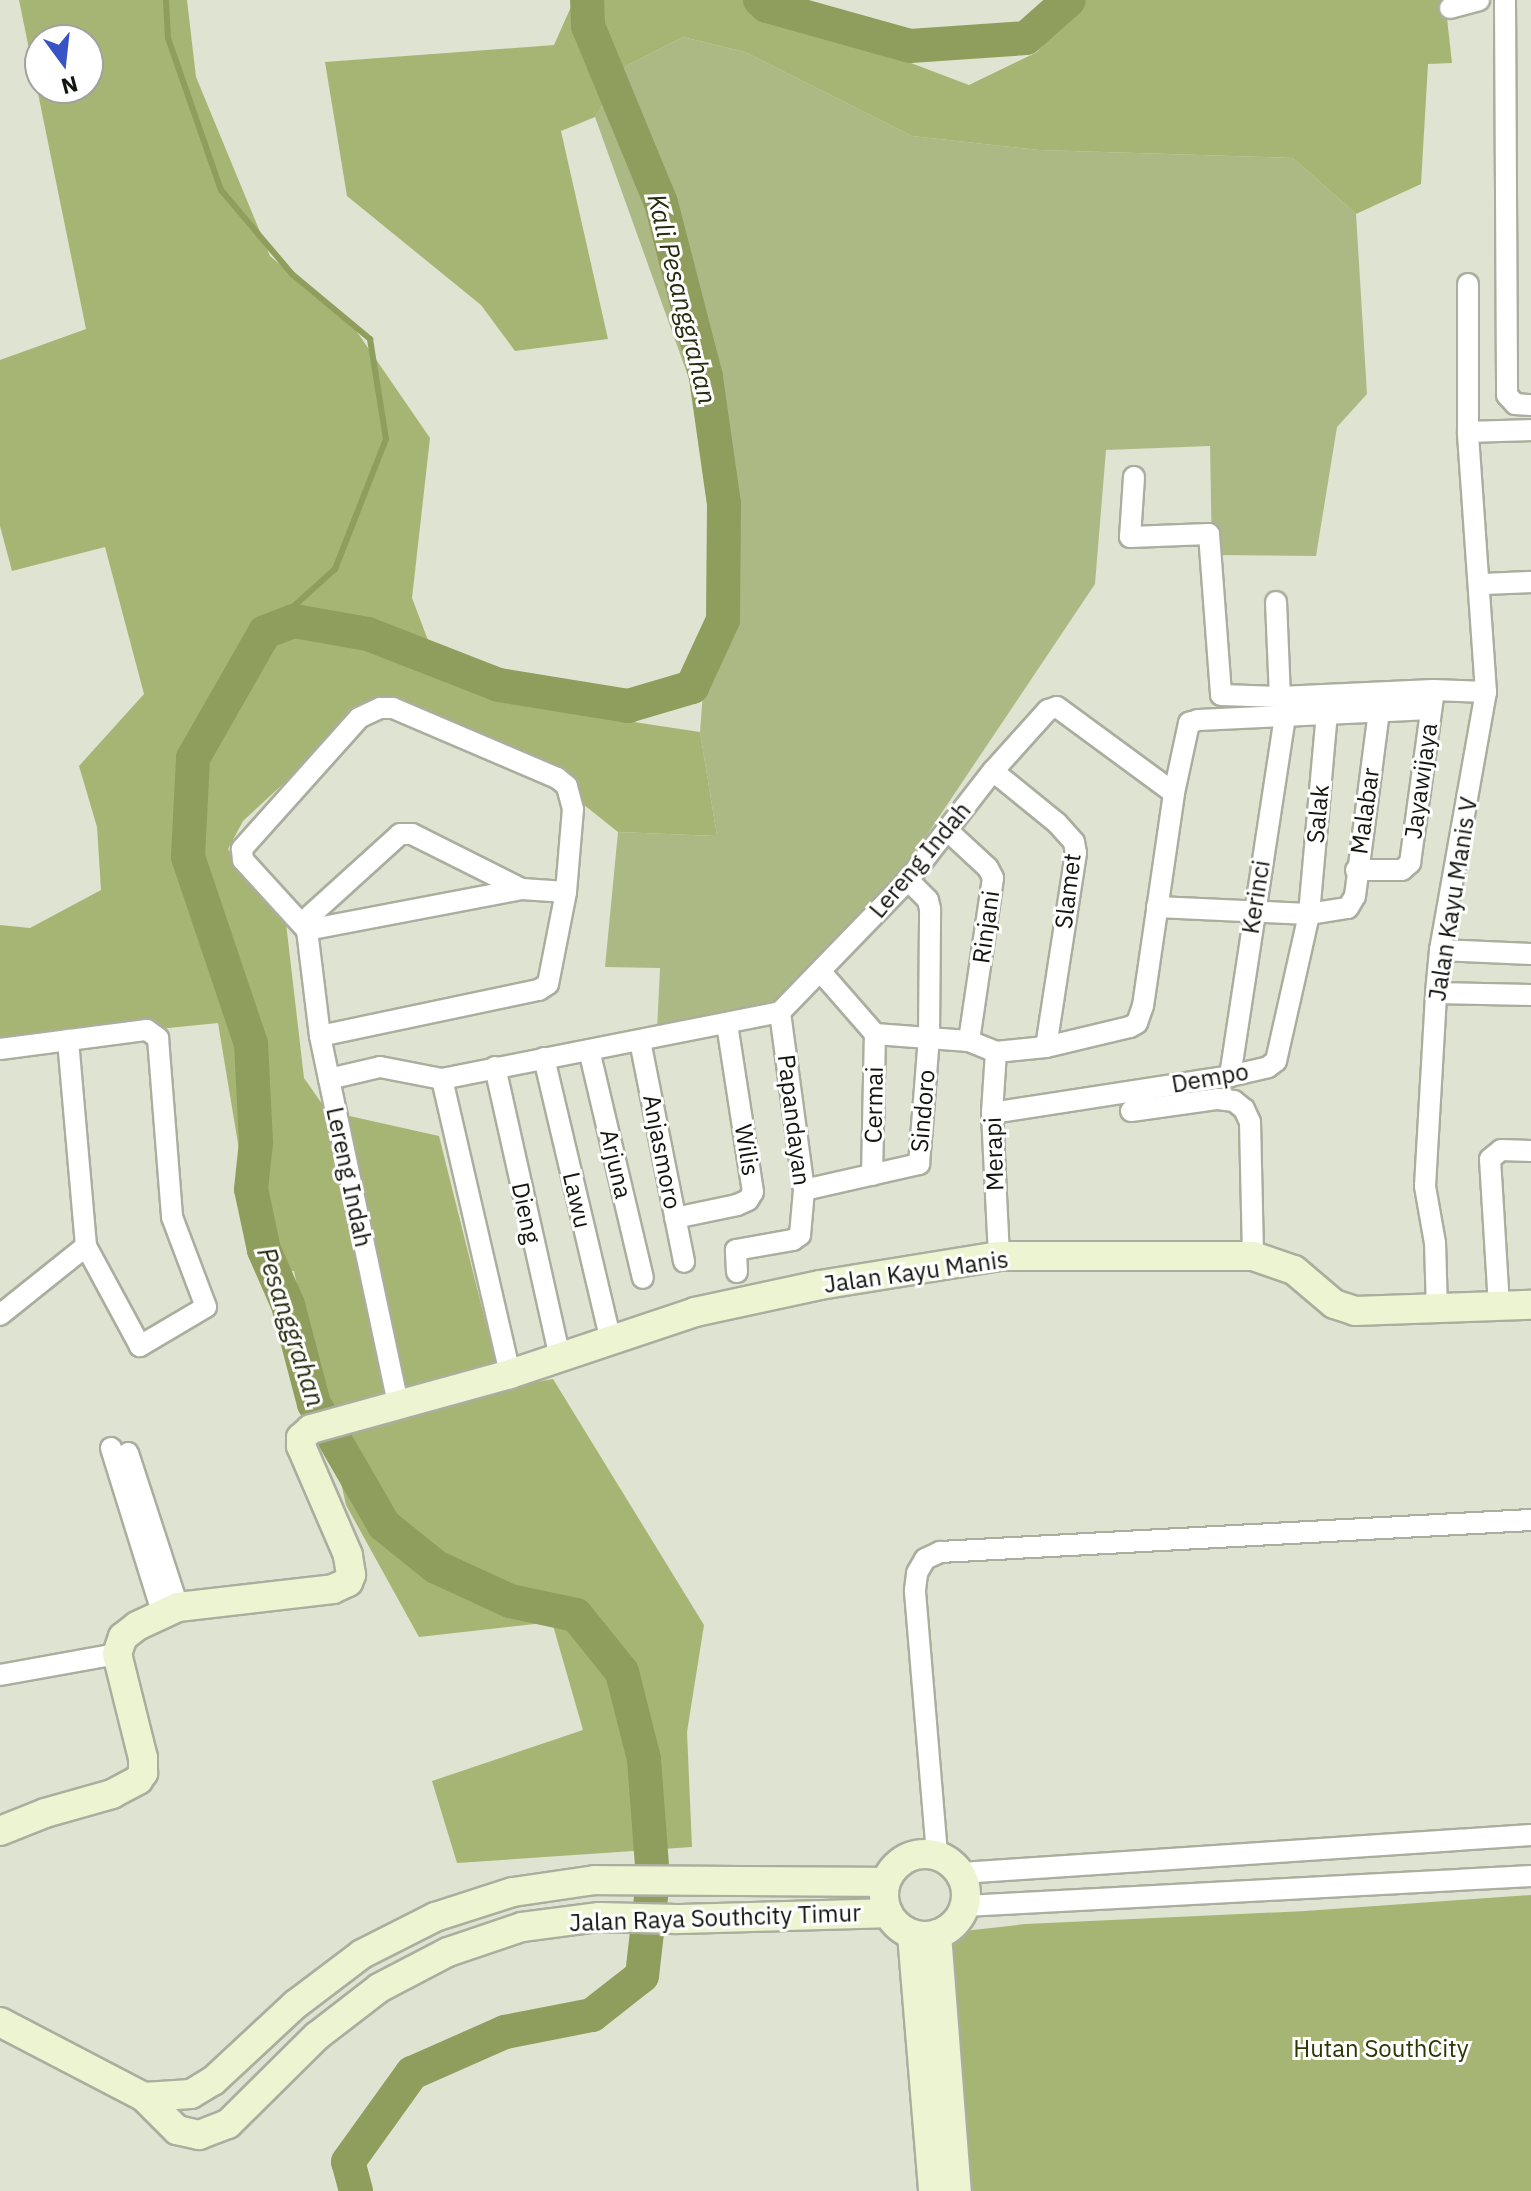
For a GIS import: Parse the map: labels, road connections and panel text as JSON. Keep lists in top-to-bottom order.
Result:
{
  "streets": {
    "street": [
      "Jayawijaya",
      "Malabar",
      "Salak",
      "Lereng Indah",
      "Slamet",
      "Kerinci",
      "Jalan Kayu Manis V",
      "Rinjani",
      "Dempo",
      "Cermai",
      "Sindoro",
      "Papandayan",
      "Wilis",
      "Anjasmoro",
      "Merapi",
      "Arjuna",
      "Lawu",
      "Dieng",
      "Jalan Kayu Manis",
      "Jalan Raya Southcity Timur"
    ]
  },
  "crossings": [
    ["Jayawijaya", "Malabar"],
    ["Malabar", "Salak"],
    ["Malabar", "Dempo"],
    ["Salak", "Dempo"],
    ["Lereng Indah", "Slamet"],
    ["Lereng Indah", "Rinjani"],
    ["Lereng Indah", "Papandayan"],
    ["Lereng Indah", "Wilis"],
    ["Lereng Indah", "Anjasmoro"],
    ["Lereng Indah", "Arjuna"],
    ["Lereng Indah", "Lawu"],
    ["Lereng Indah", "Dieng"],
    ["Lereng Indah", "Jalan Kayu Manis"],
    ["Kerinci", "Dempo"],
    ["Jalan Kayu Manis V", "Jalan Kayu Manis"],
    ["Dempo", "Merapi"],
    ["Cermai", "Sindoro"],
    ["Sindoro", "Papandayan"],
    ["Wilis", "Anjasmoro"],
    ["Merapi", "Jalan Kayu Manis"],
    ["Lawu", "Jalan Kayu Manis"],
    ["Dieng", "Jalan Kayu Manis"]
  ],
  "water": ["Kali Pesanggrahan", "Pesanggrahan"],
  "parks": ["Hutan SouthCity"],
  "north": "bottom"
}
